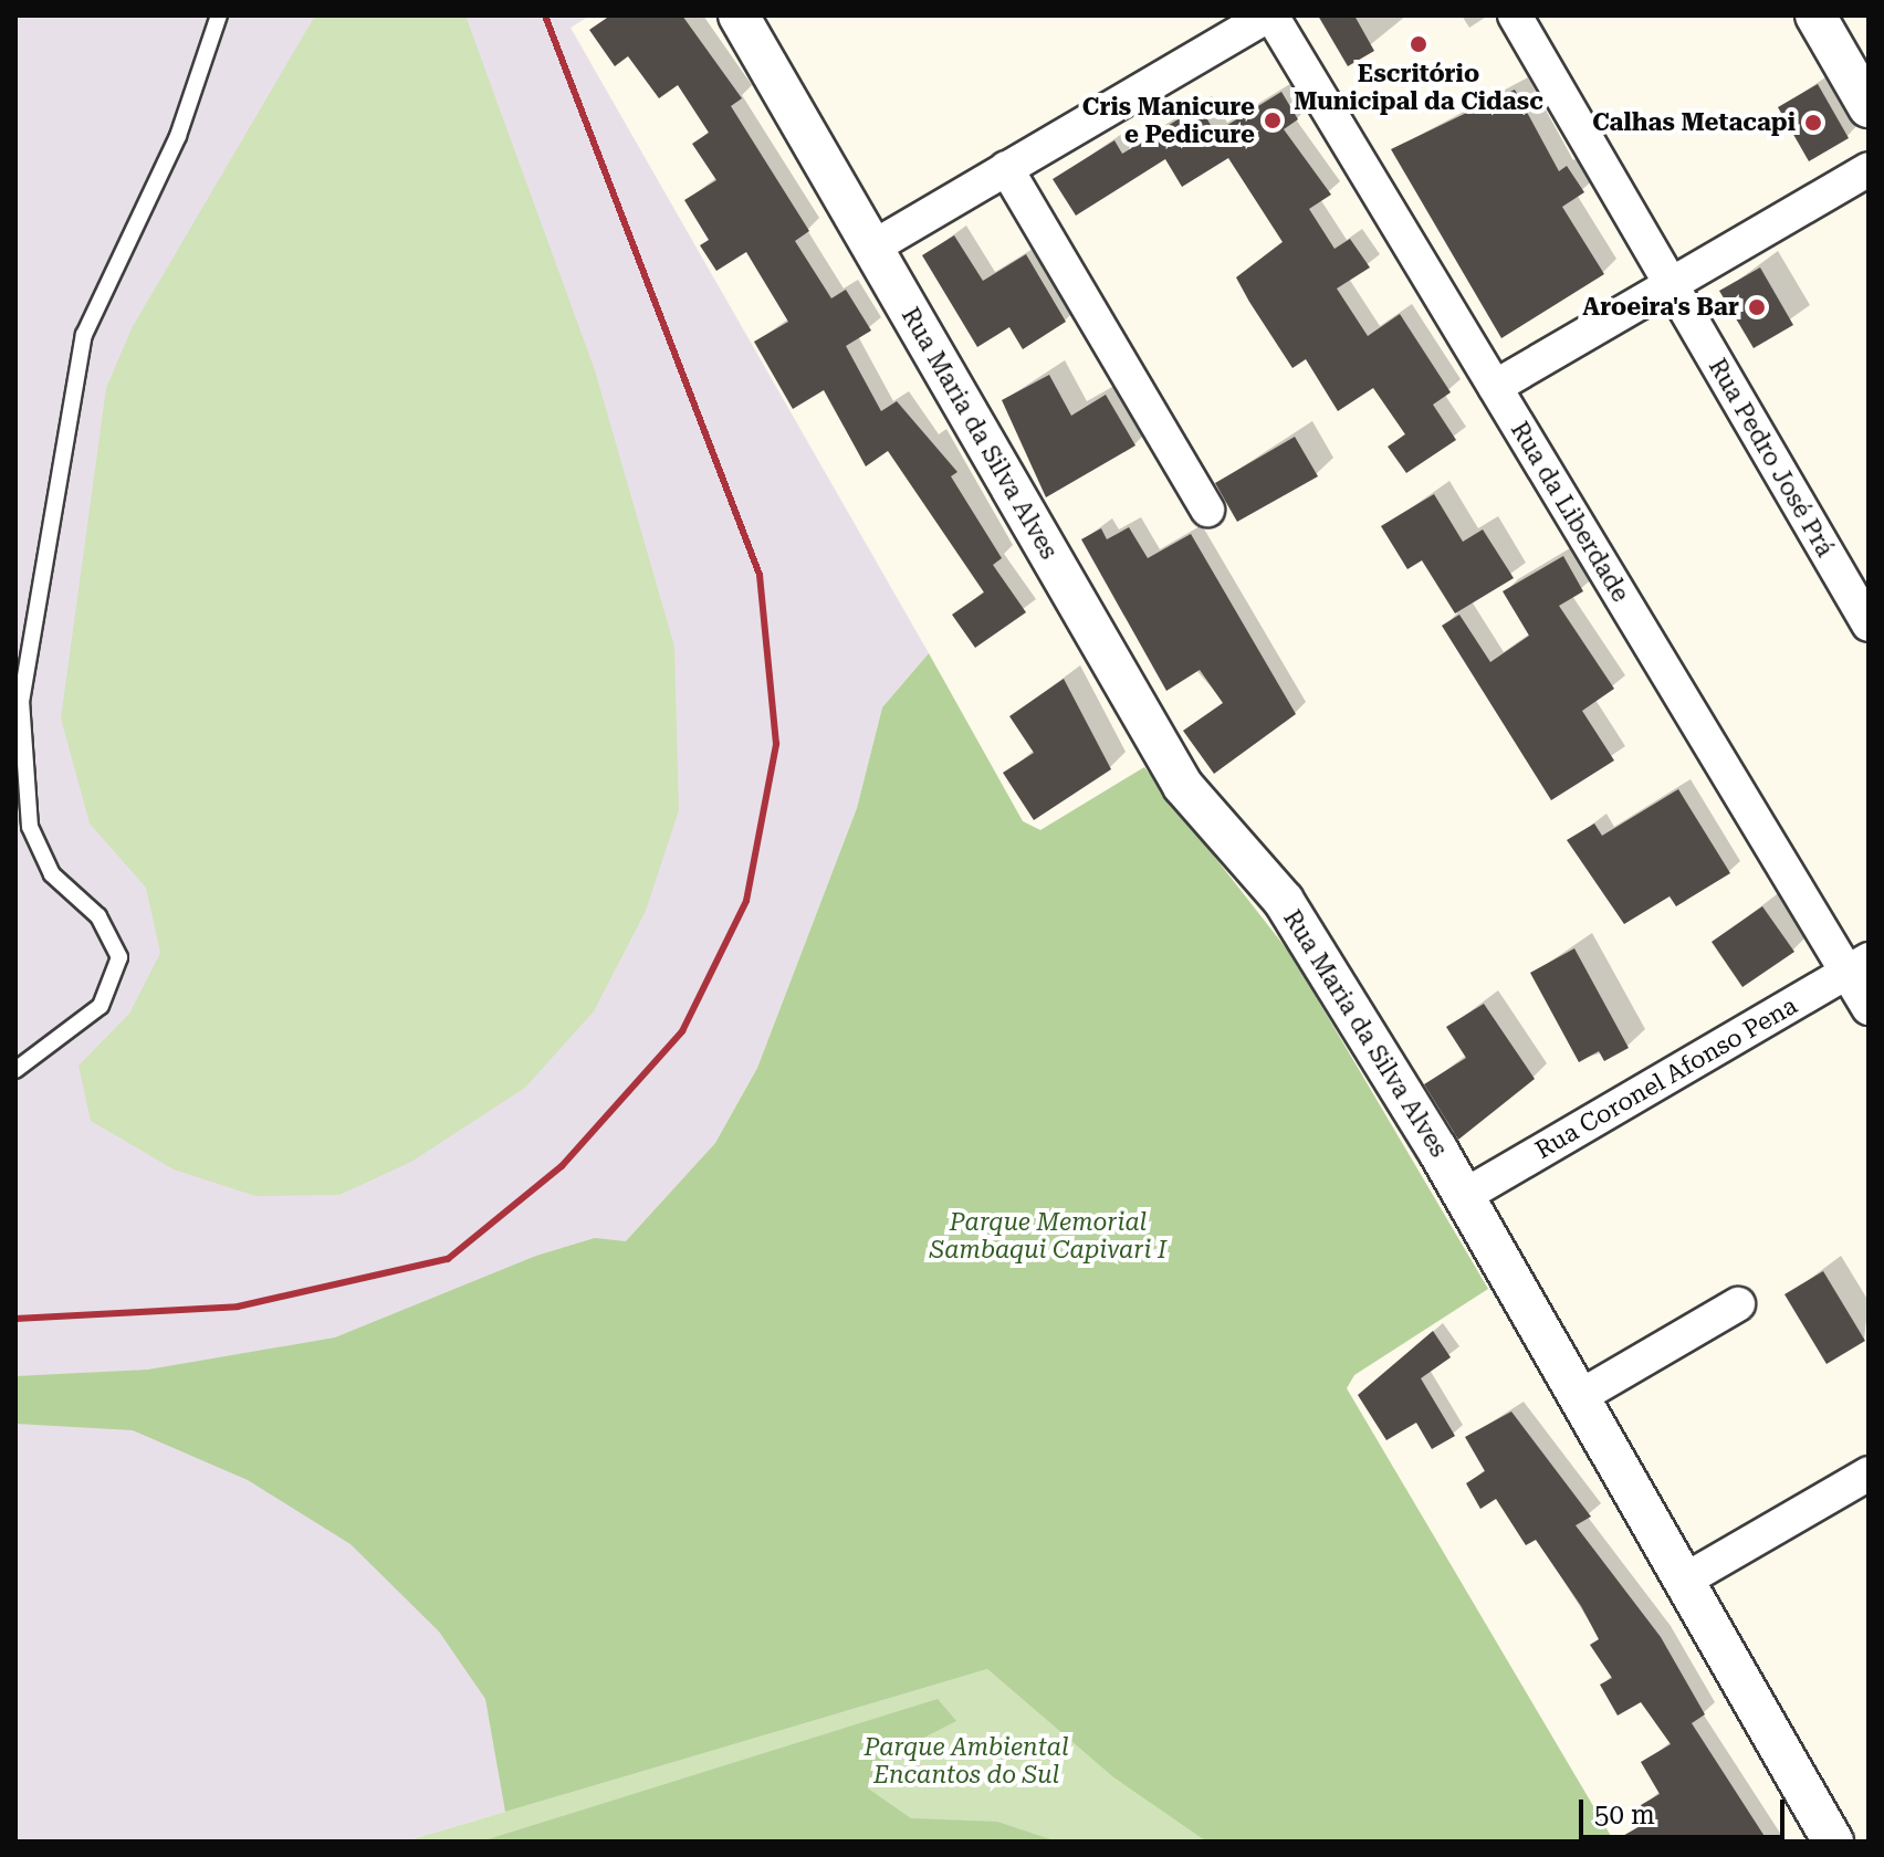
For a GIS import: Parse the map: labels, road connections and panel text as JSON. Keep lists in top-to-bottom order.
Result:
{
  "streets": {
    "street": [
      "Rua Maria da Silva Alves",
      "Rua Pedro José Prá",
      "Rua da Liberdade",
      "Rua Coronel Afonso Pena"
    ]
  },
  "crossings": [
    ["Rua Maria da Silva Alves", "Rua Coronel Afonso Pena"],
    ["Rua da Liberdade", "Rua Coronel Afonso Pena"]
  ],
  "parks": ["Parque Memorial Sambaqui Capivari I", "Parque Ambiental Encantos do Sul"],
  "places": [
    "Escritório Municipal da Cidasc",
    "Cris Manicure e Pedicure",
    "Calhas Metacapi",
    "Aroeira's Bar"
  ],
  "scale_bar": "50 m"
}
